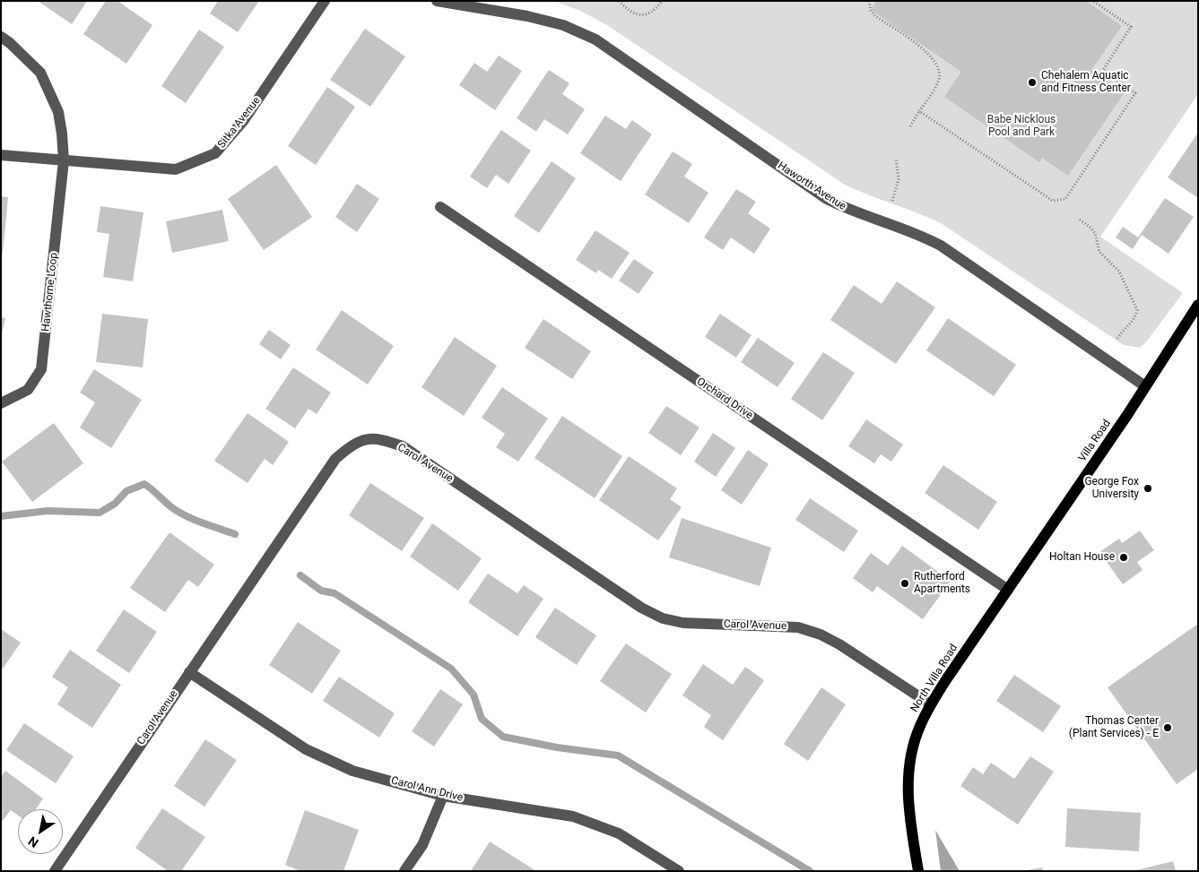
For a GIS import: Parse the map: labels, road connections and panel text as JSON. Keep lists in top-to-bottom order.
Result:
{
  "streets": {
    "main road": ["Villa Road", "North Villa Road"],
    "street": [
      "Sitka Avenue",
      "Haworth Avenue",
      "Hawthorne Loop",
      "Orchard Drive",
      "Carol Avenue",
      "Carol Ann Drive"
    ]
  },
  "crossings": [
    ["Sitka Avenue", "Hawthorne Loop"],
    ["Haworth Avenue", "Villa Road"],
    ["Orchard Drive", "Villa Road"],
    ["Orchard Drive", "North Villa Road"],
    ["Villa Road", "North Villa Road"],
    ["Carol Avenue", "North Villa Road"],
    ["Carol Avenue", "Carol Ann Drive"]
  ],
  "parks": ["Babe Nicklous Pool and Park"],
  "places": [
    "Chehalem Aquatic and Fitness Center",
    "George Fox University",
    "Holtan House",
    "Rutherford Apartments",
    "Thomas Center (Plant Services) - E"
  ],
  "north": "bottom left"
}
